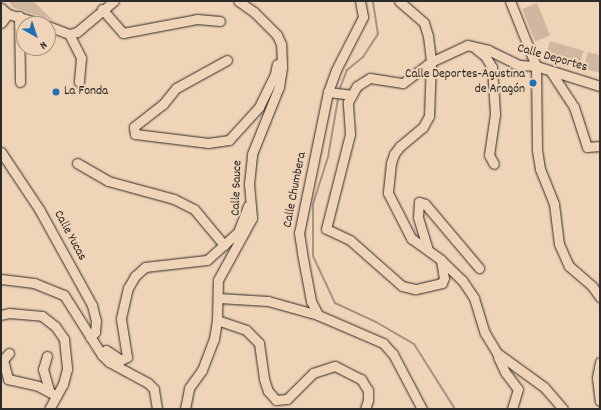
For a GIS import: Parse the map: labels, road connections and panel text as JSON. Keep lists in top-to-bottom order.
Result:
{
  "streets": {
    "street": [
      "Calle Deportes",
      "Calle Sauce",
      "Calle Chumbera",
      "Calle Yucas"
    ]
  },
  "places": ["Calle Deportes-Agustina de Aragón", "La Fonda"],
  "north": "bottom right"
}
